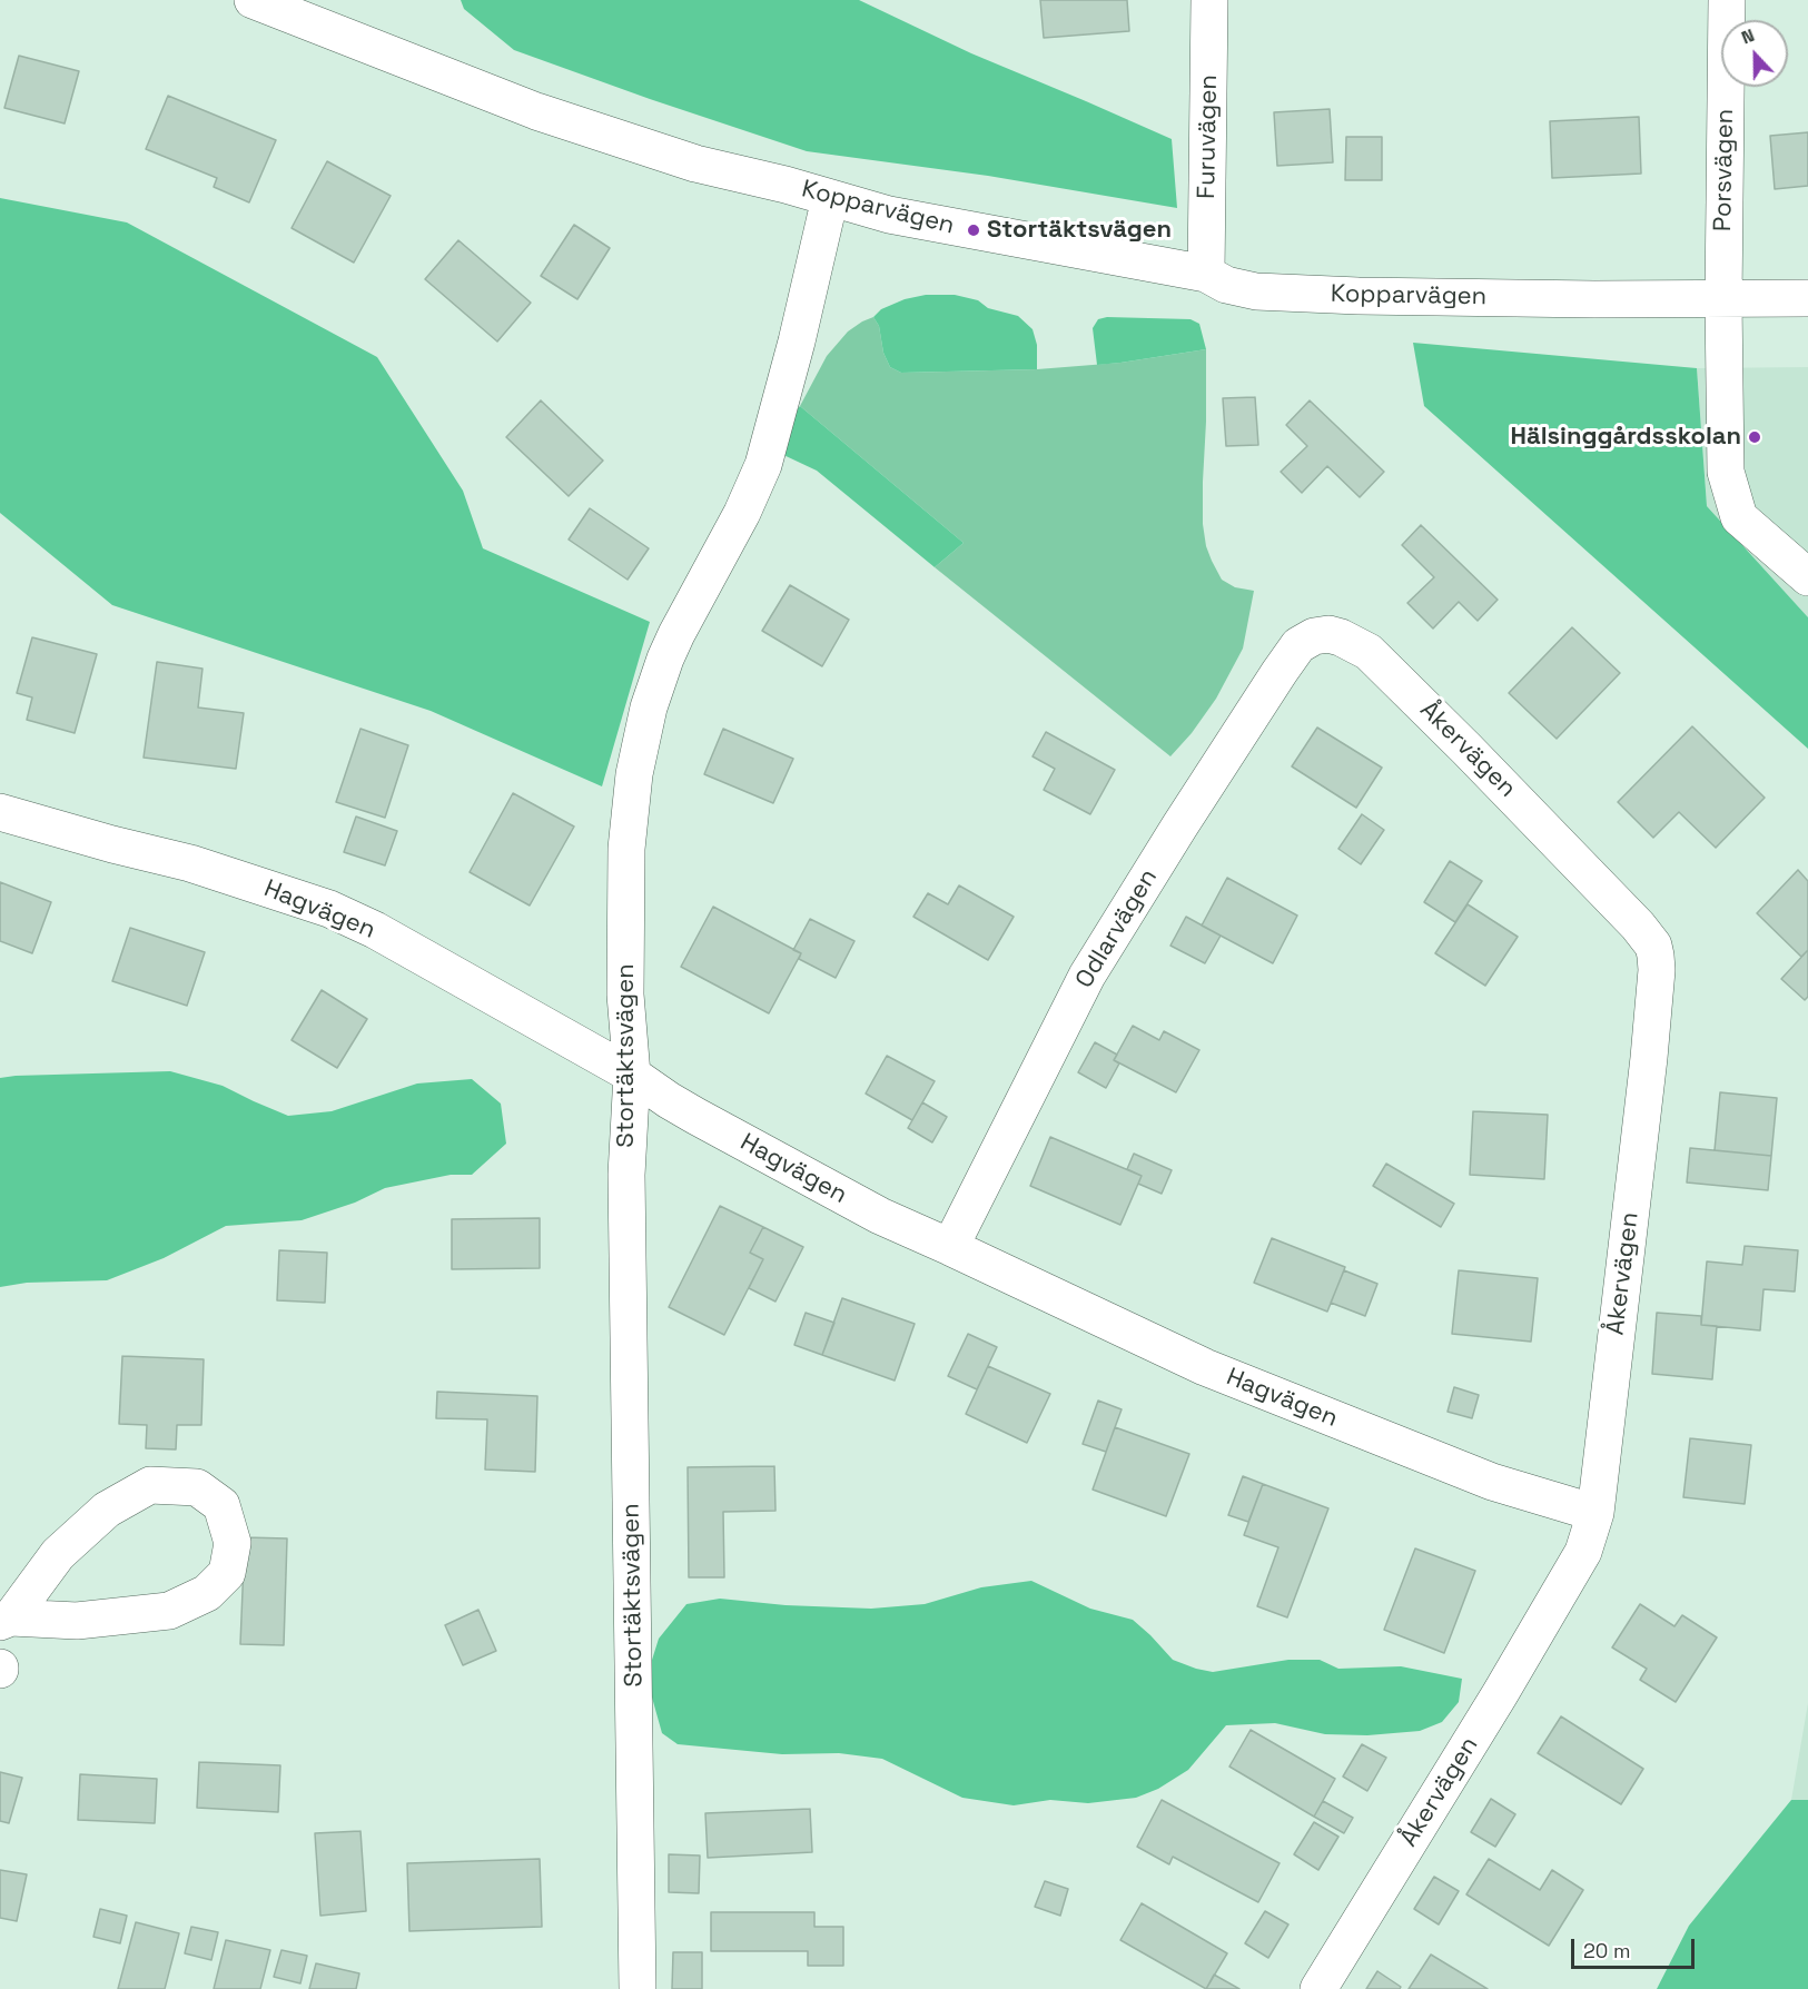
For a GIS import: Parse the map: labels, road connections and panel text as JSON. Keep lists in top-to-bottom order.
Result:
{
  "streets": {
    "street": [
      "Furuvägen",
      "Porsvägen",
      "Kopparvägen",
      "Åkervägen",
      "Hagvägen",
      "Odlarvägen",
      "Stortäktsvägen"
    ]
  },
  "crossings": [
    ["Furuvägen", "Kopparvägen"],
    ["Porsvägen", "Kopparvägen"],
    ["Kopparvägen", "Stortäktsvägen"],
    ["Åkervägen", "Hagvägen"],
    ["Åkervägen", "Odlarvägen"],
    ["Hagvägen", "Odlarvägen"],
    ["Hagvägen", "Stortäktsvägen"]
  ],
  "places": ["Stortäktsvägen", "Hälsinggårdsskolan"],
  "scale_bar": "20 m",
  "north": "top"
}
